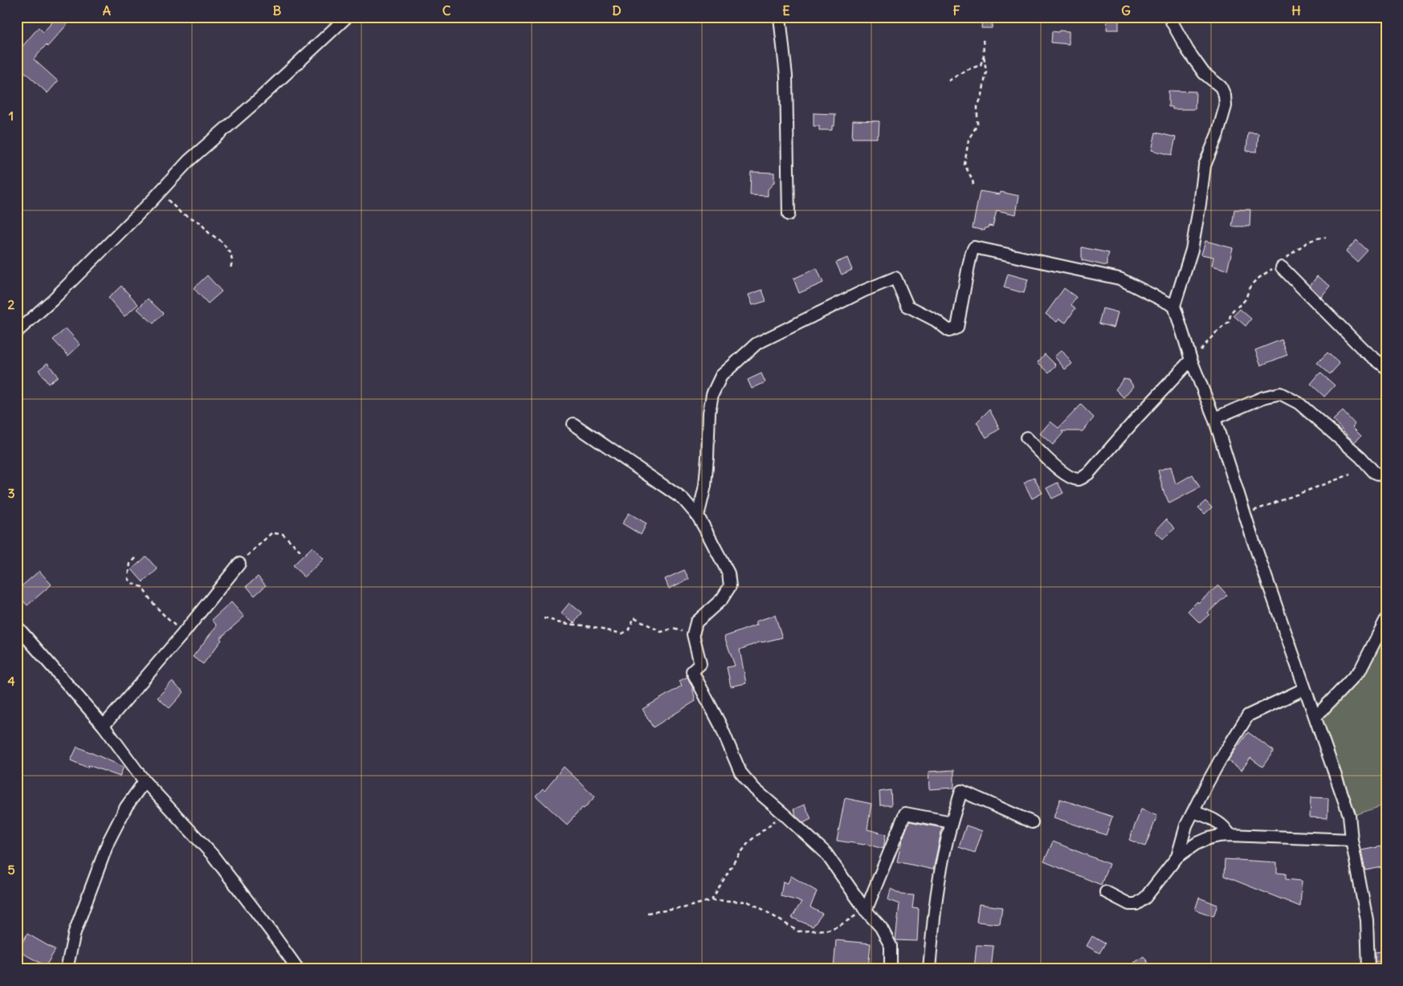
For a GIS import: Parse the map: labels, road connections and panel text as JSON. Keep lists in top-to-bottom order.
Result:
{
  "grid": {
    "columns": [
      "A",
      "B",
      "C",
      "D",
      "E",
      "F",
      "G",
      "H"
    ],
    "rows": [
      "1",
      "2",
      "3",
      "4",
      "5"
    ]
  }
}
